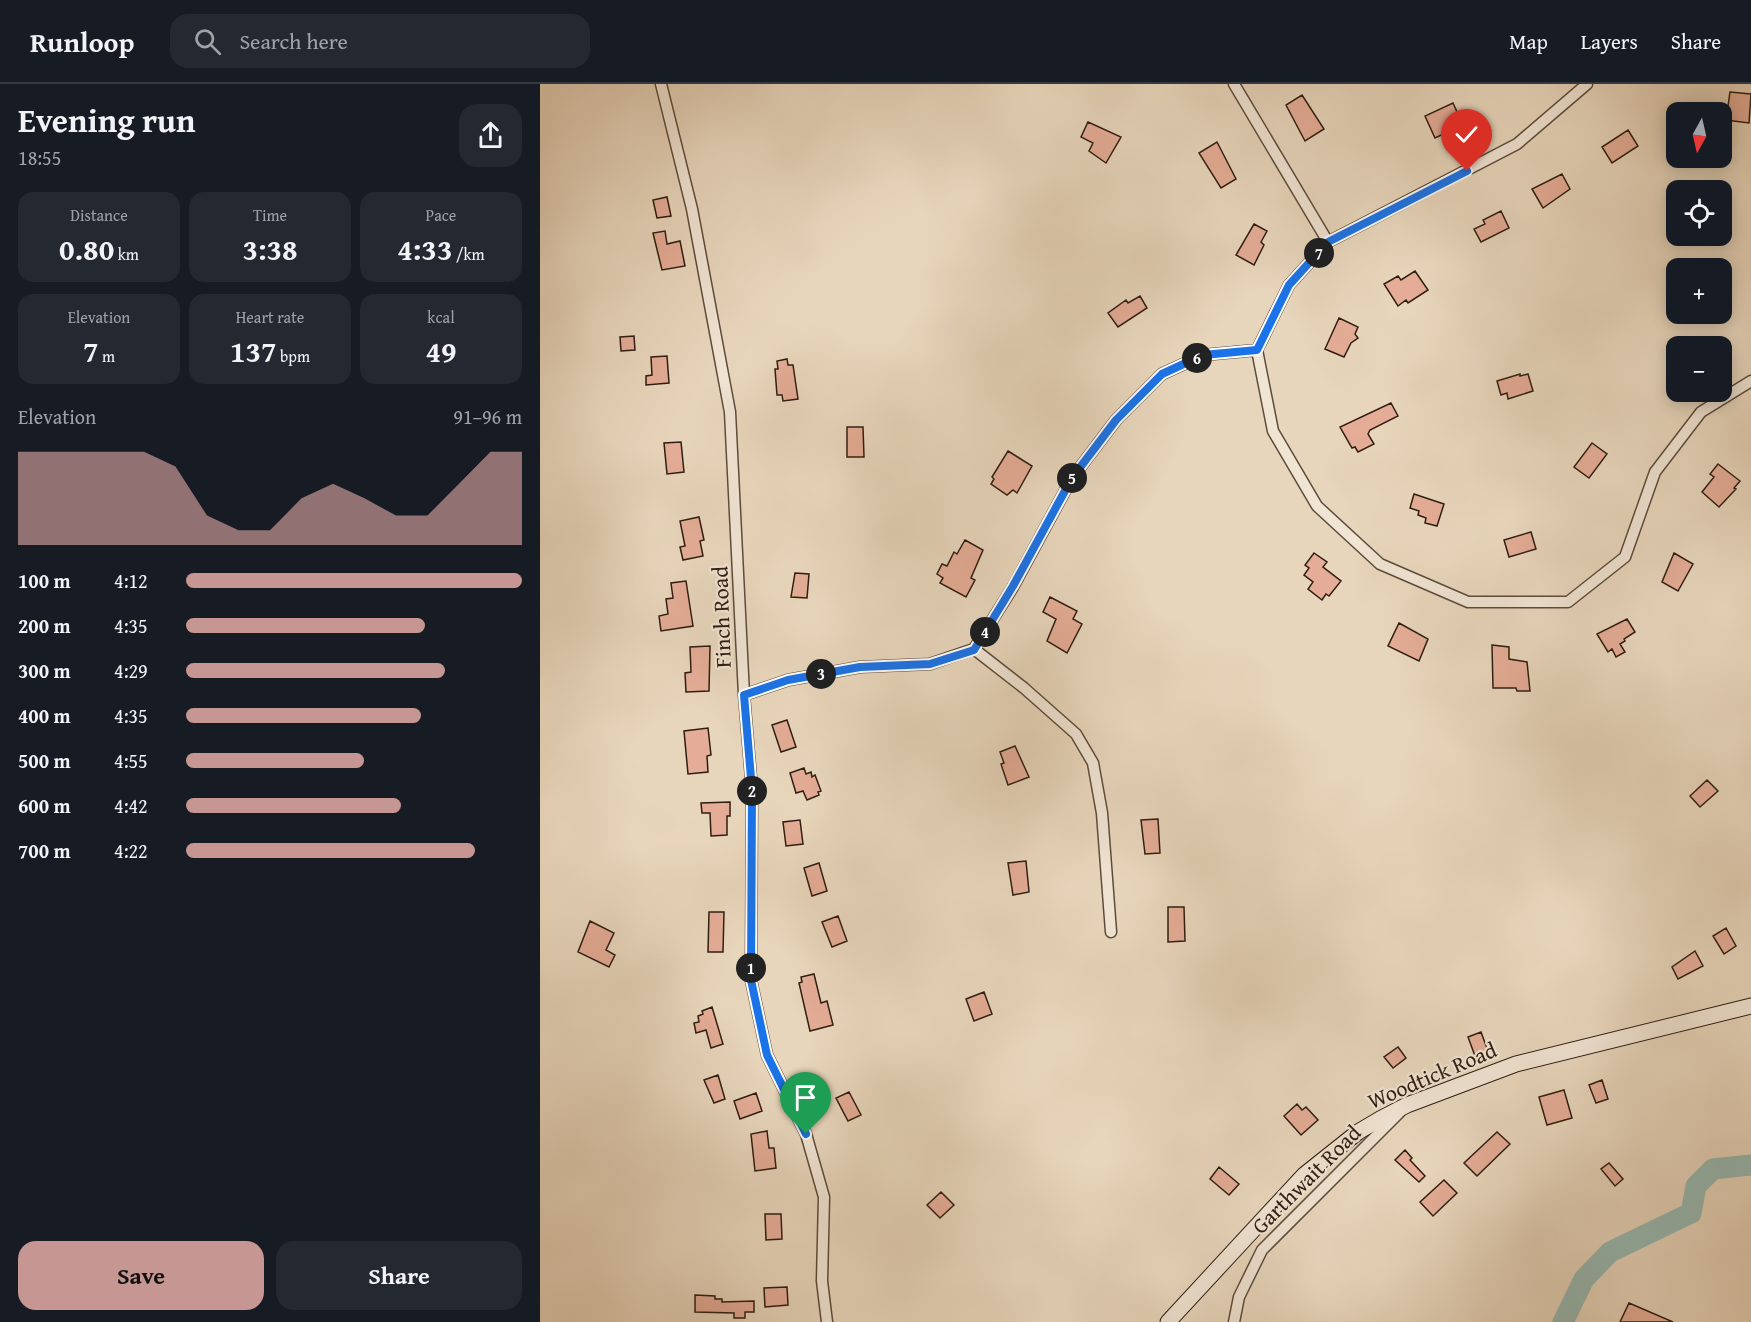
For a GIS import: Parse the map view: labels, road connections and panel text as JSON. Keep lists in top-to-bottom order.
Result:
{
  "streets": {
    "main road": ["Woodtick Road"],
    "street": ["Finch Road", "Garthwait Road"]
  },
  "crossings": [
    ["Woodtick Road", "Garthwait Road"]
  ],
  "north": "bottom",
  "page": {
    "header": "Runloop",
    "search": "Search here",
    "nav": ["Map", "Layers", "Share"],
    "heading": ["Evening run", "18:55"],
    "map_buttons": ["+", "−"],
    "stats": [
      ["Distance", "0.80 km"],
      ["Time", "3:38"],
      ["Pace", "4:33 /km"],
      ["Elevation", "7 m"],
      ["Heart rate", "137 bpm"],
      ["kcal", "49"]
    ],
    "pins": [
      "7",
      "6",
      "5",
      "4",
      "3",
      "2",
      "1"
    ],
    "chart": ["Elevation", "91–96 m"],
    "list": [
      {
        "name": "100 m",
        "note": "4:12"
      },
      {
        "name": "200 m",
        "note": "4:35"
      },
      {
        "name": "300 m",
        "note": "4:29"
      },
      {
        "name": "400 m",
        "note": "4:35"
      },
      {
        "name": "500 m",
        "note": "4:55"
      },
      {
        "name": "600 m",
        "note": "4:42"
      },
      {
        "name": "700 m",
        "note": "4:22"
      }
    ],
    "buttons": ["Save", "Share"]
  }
}
